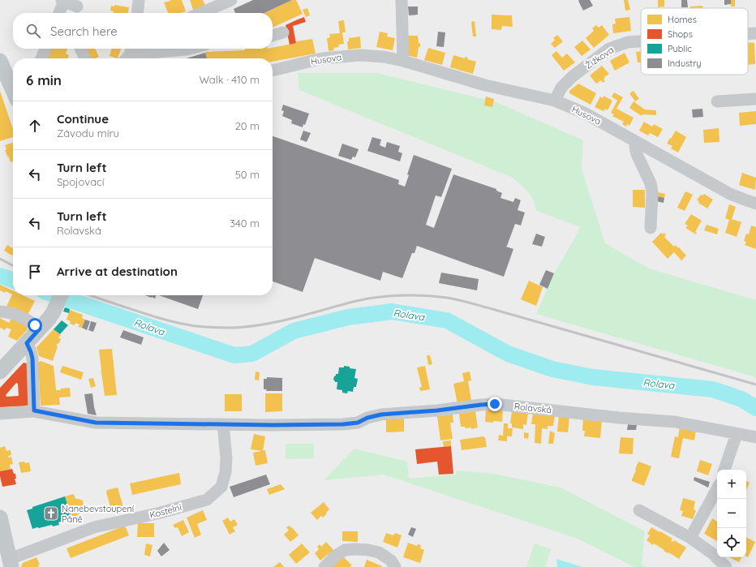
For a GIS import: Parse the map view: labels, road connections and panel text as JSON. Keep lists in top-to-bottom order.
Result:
{
  "streets": {
    "street": [
      "Žižkova",
      "Husova",
      "Rolavská",
      "Kostelní"
    ]
  },
  "crossings": [
    ["Žižkova", "Husova"],
    ["Rolavská", "Kostelní"]
  ],
  "water": ["Rolava"],
  "places": {
    "church": ["Nanebevstoupení Páně"]
  },
  "legend": [
    "Homes",
    "Shops",
    "Public",
    "Industry"
  ],
  "page": {
    "search": "Search here",
    "heading": ["6 min", "Walk · 410 m"],
    "list": [
      ["Continue", "Závodu míru", "20 m"],
      ["Turn left", "Spojovací", "50 m"],
      ["Turn left", "Rolavská", "340 m"],
      "Arrive at destination"
    ],
    "map_buttons": ["+", "−"]
  }
}
